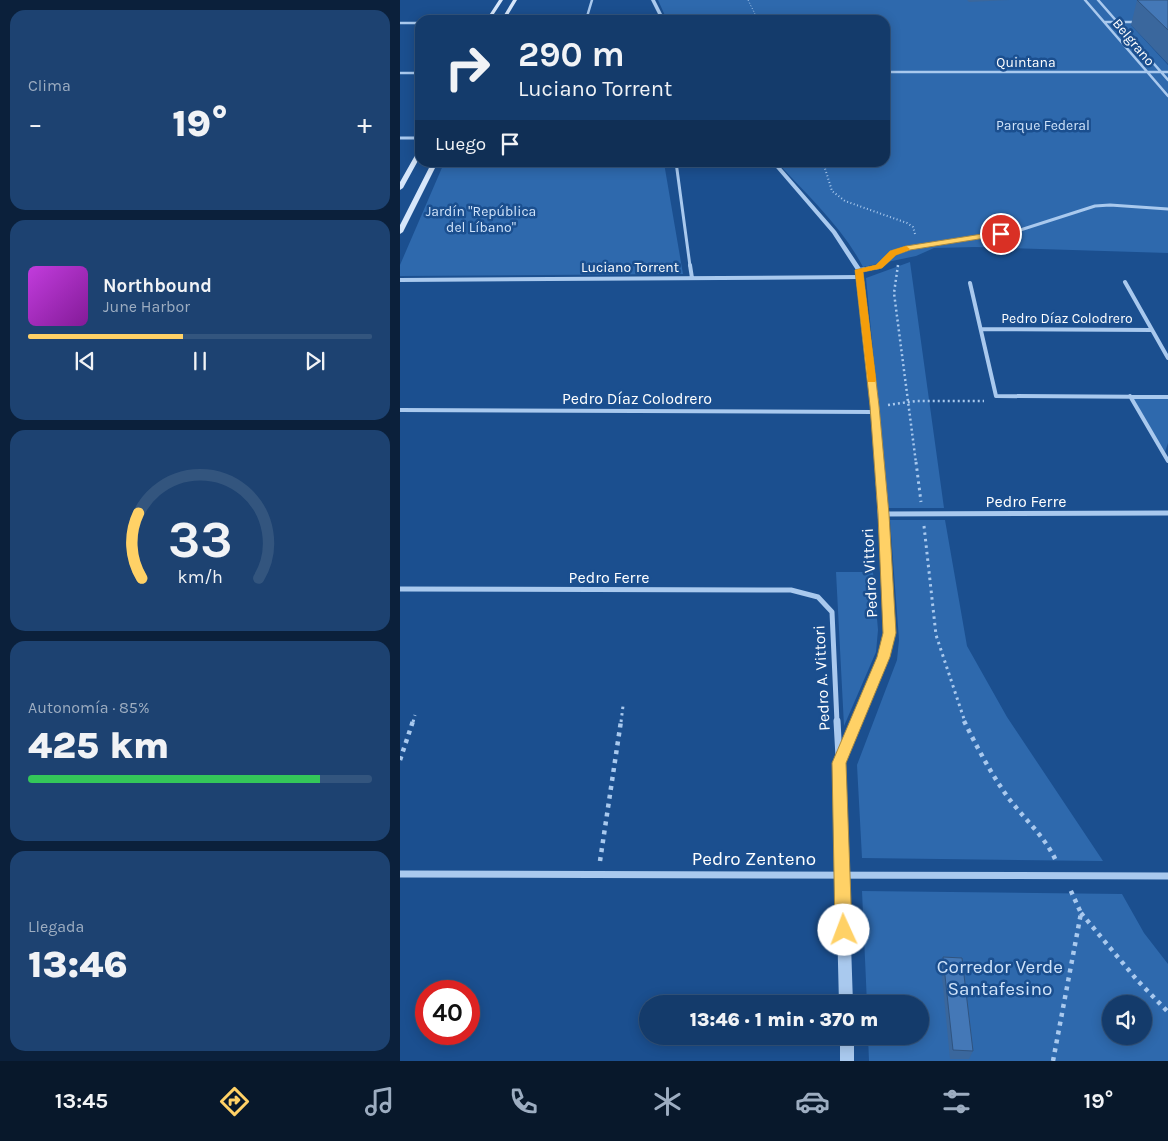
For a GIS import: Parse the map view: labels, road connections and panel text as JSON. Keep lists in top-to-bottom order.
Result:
{
  "streets": {
    "street": [
      "Belgrano",
      "Quintana",
      "Luciano Torrent",
      "Pedro Díaz Colodrero",
      "Pedro Ferre",
      "Pedro Vittori",
      "Pedro A. Vittori",
      "Pedro Zenteno"
    ]
  },
  "crossings": [
    ["Belgrano", "Quintana"],
    ["Luciano Torrent", "Pedro Vittori"],
    ["Pedro Díaz Colodrero", "Pedro Vittori"],
    ["Pedro Ferre", "Pedro Vittori"],
    ["Pedro Ferre", "Pedro A. Vittori"],
    ["Pedro Vittori", "Pedro A. Vittori"],
    ["Pedro Vittori", "Pedro Zenteno"]
  ],
  "parks": ["Parque Federal", "Jardín \"República del Líbano\"", "Corredor Verde Santafesino"],
  "page": {
    "tile": [
      "Clima",
      ["Autonomía · 85%", "425 km"],
      ["Llegada", "13:46"]
    ],
    "turn": ["290 m", "Luciano Torrent"],
    "heat": ["−", "19°", "+"],
    "then": "Luego",
    "song": ["Northbound", "June Harbor"],
    "limit": "40",
    "trip": "13:46 · 1 min · 370 m",
    "tabs": ["13:45", "19°"],
    "gauge": ["33", "km/h"]
  }
}
